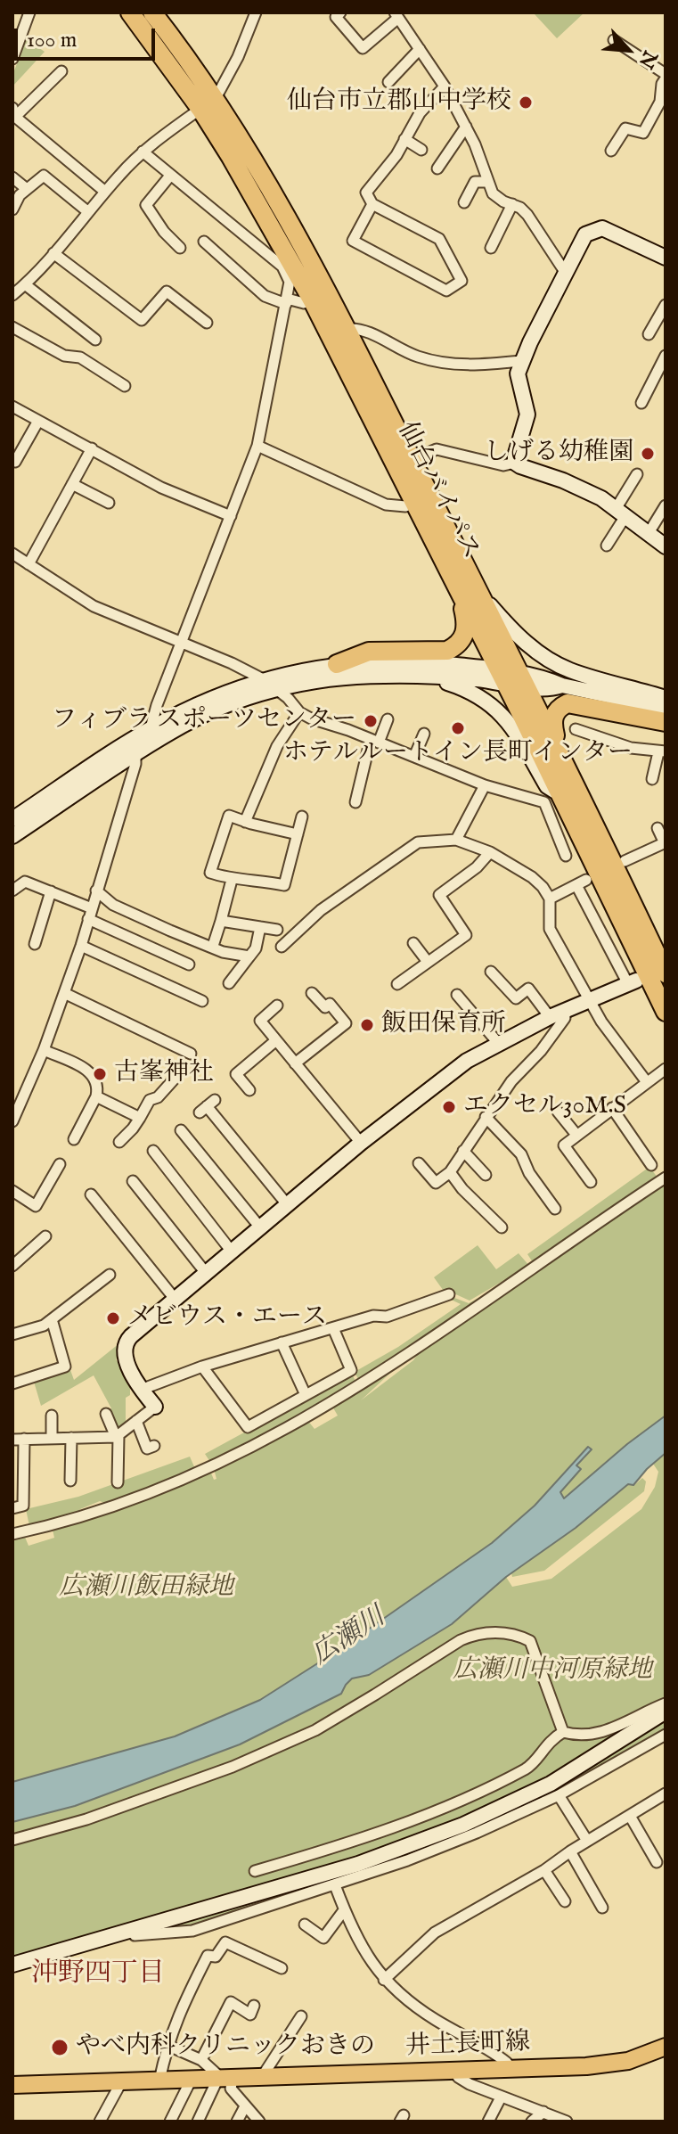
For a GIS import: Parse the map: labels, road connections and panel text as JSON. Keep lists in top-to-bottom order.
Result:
{
  "streets": {
    "highway": ["仙台バイパス"],
    "main road": ["井土長町線"]
  },
  "districts": ["沖野四丁目"],
  "water": ["広瀬川"],
  "parks": ["広瀬川飯田緑地", "広瀬川中河原緑地"],
  "places": [
    "仙台市立郡山中学校",
    "しげる幼稚園",
    "フィブラ スポーツセンター",
    "ホテルルートイン長町インター",
    "飯田保育所",
    "古峯神社",
    "エクセル30M.S",
    "メビウス・エース",
    "やべ内科クリニックおきの"
  ],
  "scale_bar": "100 m",
  "north": "bottom right"
}
